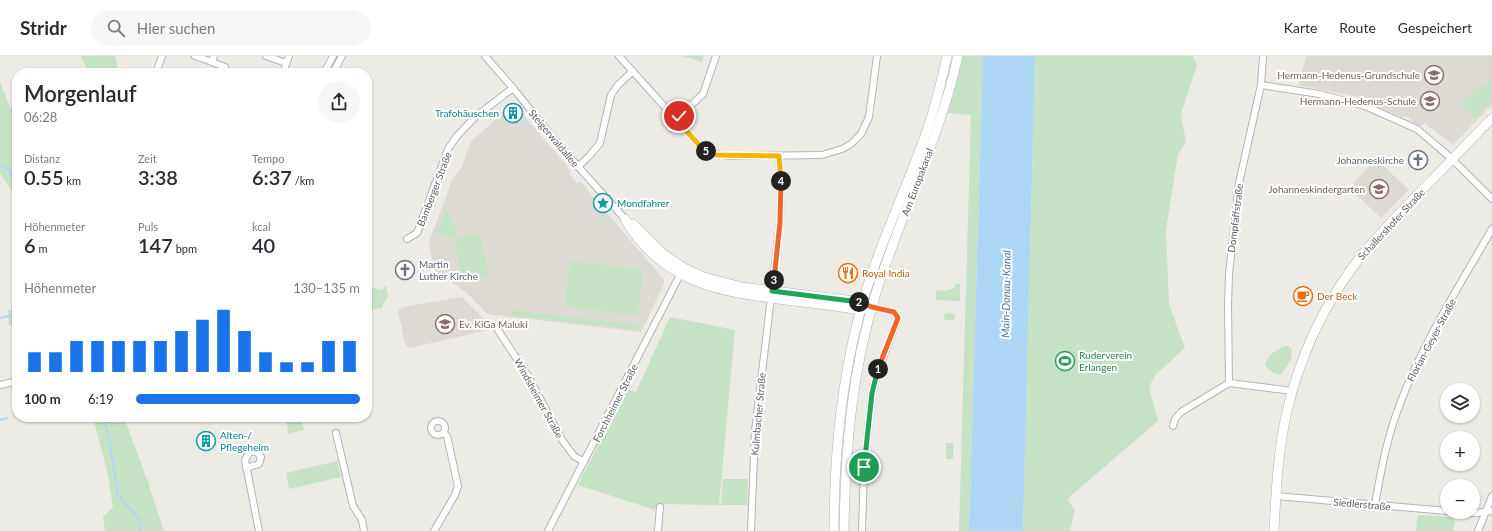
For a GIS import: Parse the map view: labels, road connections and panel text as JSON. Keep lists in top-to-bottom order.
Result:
{
  "streets": {
    "main road": ["Steigerwaldallee", "Am Europakanal", "Schallershofer Straße"],
    "street": [
      "Bamberger Straße",
      "Dompfaffstraße",
      "Florian-Geyer-Straße",
      "Windsheimer Straße",
      "Forchheimer Straße",
      "Kulmbacher Straße",
      "Siedlerstraße"
    ]
  },
  "crossings": [
    ["Steigerwaldallee", "Am Europakanal"],
    ["Steigerwaldallee", "Bamberger Straße"],
    ["Steigerwaldallee", "Forchheimer Straße"],
    ["Steigerwaldallee", "Kulmbacher Straße"],
    ["Schallershofer Straße", "Siedlerstraße"],
    ["Florian-Geyer-Straße", "Siedlerstraße"],
    ["Windsheimer Straße", "Forchheimer Straße"]
  ],
  "water": ["Main-Donau-Kanal"],
  "places": {
    "school or university": [
      "Hermann-Hedenus-Grundschule",
      "Hermann-Hedenus-Schule",
      "Johanneskindergarten",
      "Ev. KiGa Maluki"
    ],
    "building": ["Trafohäuschen", "Alten-/ Pflegeheim"],
    "church": ["Johanneskirche", "Martin Luther Kirche"],
    "place": ["Mondfahrer"],
    "restaurant": ["Royal India"],
    "cafe": ["Der Beck"],
    "sports": ["Ruderverein Erlangen"]
  },
  "page": {
    "header": "Stridr",
    "search": "Hier suchen",
    "nav": ["Karte", "Route", "Gespeichert"],
    "heading": ["Morgenlauf", "06:28"],
    "stats": [
      ["Distanz", "0.55 km"],
      ["Zeit", "3:38"],
      ["Tempo", "6:37 /km"],
      ["Höhenmeter", "6 m"],
      ["Puls", "147 bpm"],
      ["kcal", "40"]
    ],
    "pins": [
      "5",
      "4",
      "3",
      "2",
      "1"
    ],
    "chart": ["Höhenmeter", "130–135 m"],
    "map_buttons": ["+", "−"],
    "list": [
      {
        "name": "100 m",
        "note": "6:19"
      }
    ]
  }
}
